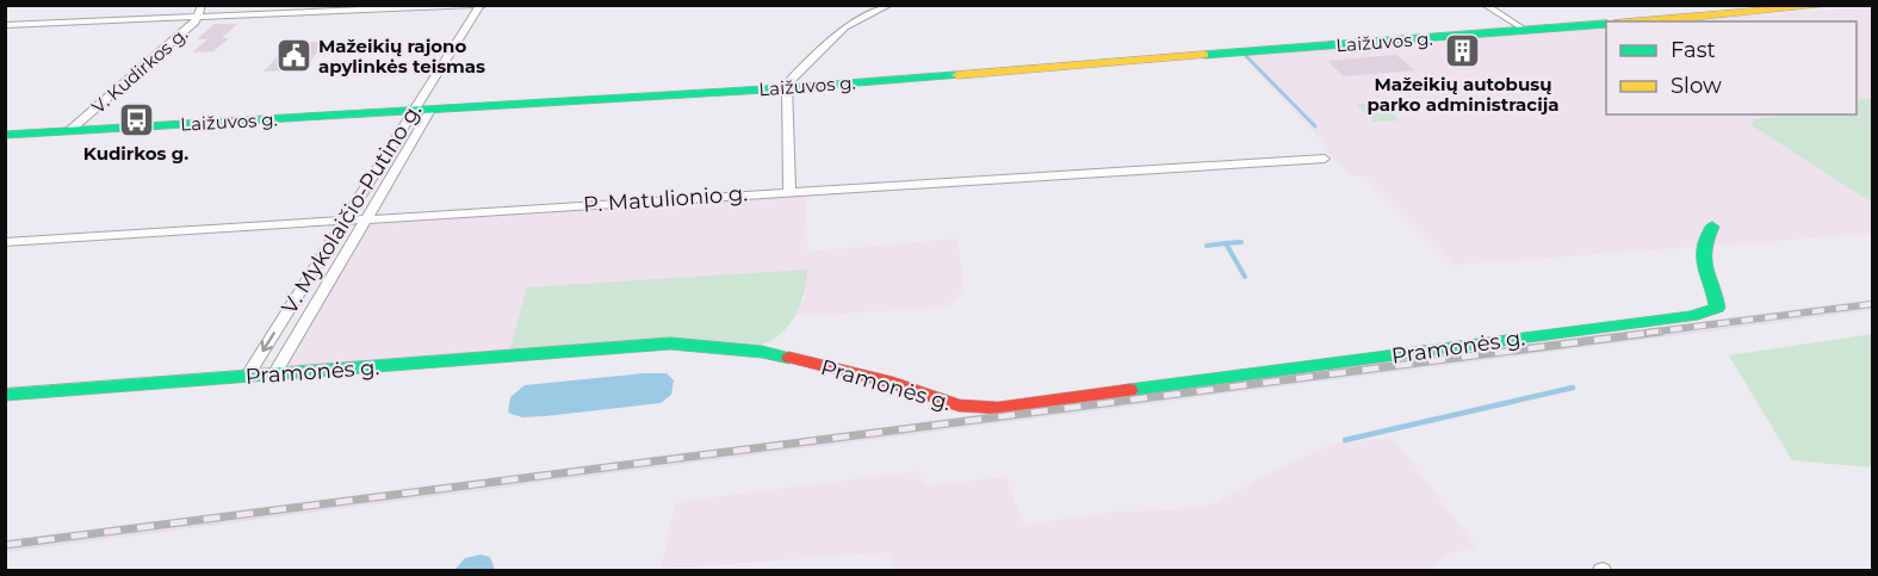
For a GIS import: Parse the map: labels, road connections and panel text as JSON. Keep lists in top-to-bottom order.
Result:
{
  "streets": {
    "main road": ["Laižuvos g.", "Pramonės g."],
    "street": ["V. Kudirkos g.", "P. Matulionio g.", "V. Mykolaičio-Putino g."]
  },
  "crossings": [
    ["Laižuvos g.", "V. Kudirkos g."],
    ["Laižuvos g.", "V. Mykolaičio-Putino g."],
    ["P. Matulionio g.", "V. Mykolaičio-Putino g."],
    ["V. Mykolaičio-Putino g.", "Pramonės g."]
  ],
  "places": {
    "building": ["Mažeikių autobusų parko administracija"],
    "public building": ["Mažeikių rajono apylinkės teismas"],
    "bus stop": ["Kudirkos g."]
  },
  "legend": ["Fast", "Slow"]
}
